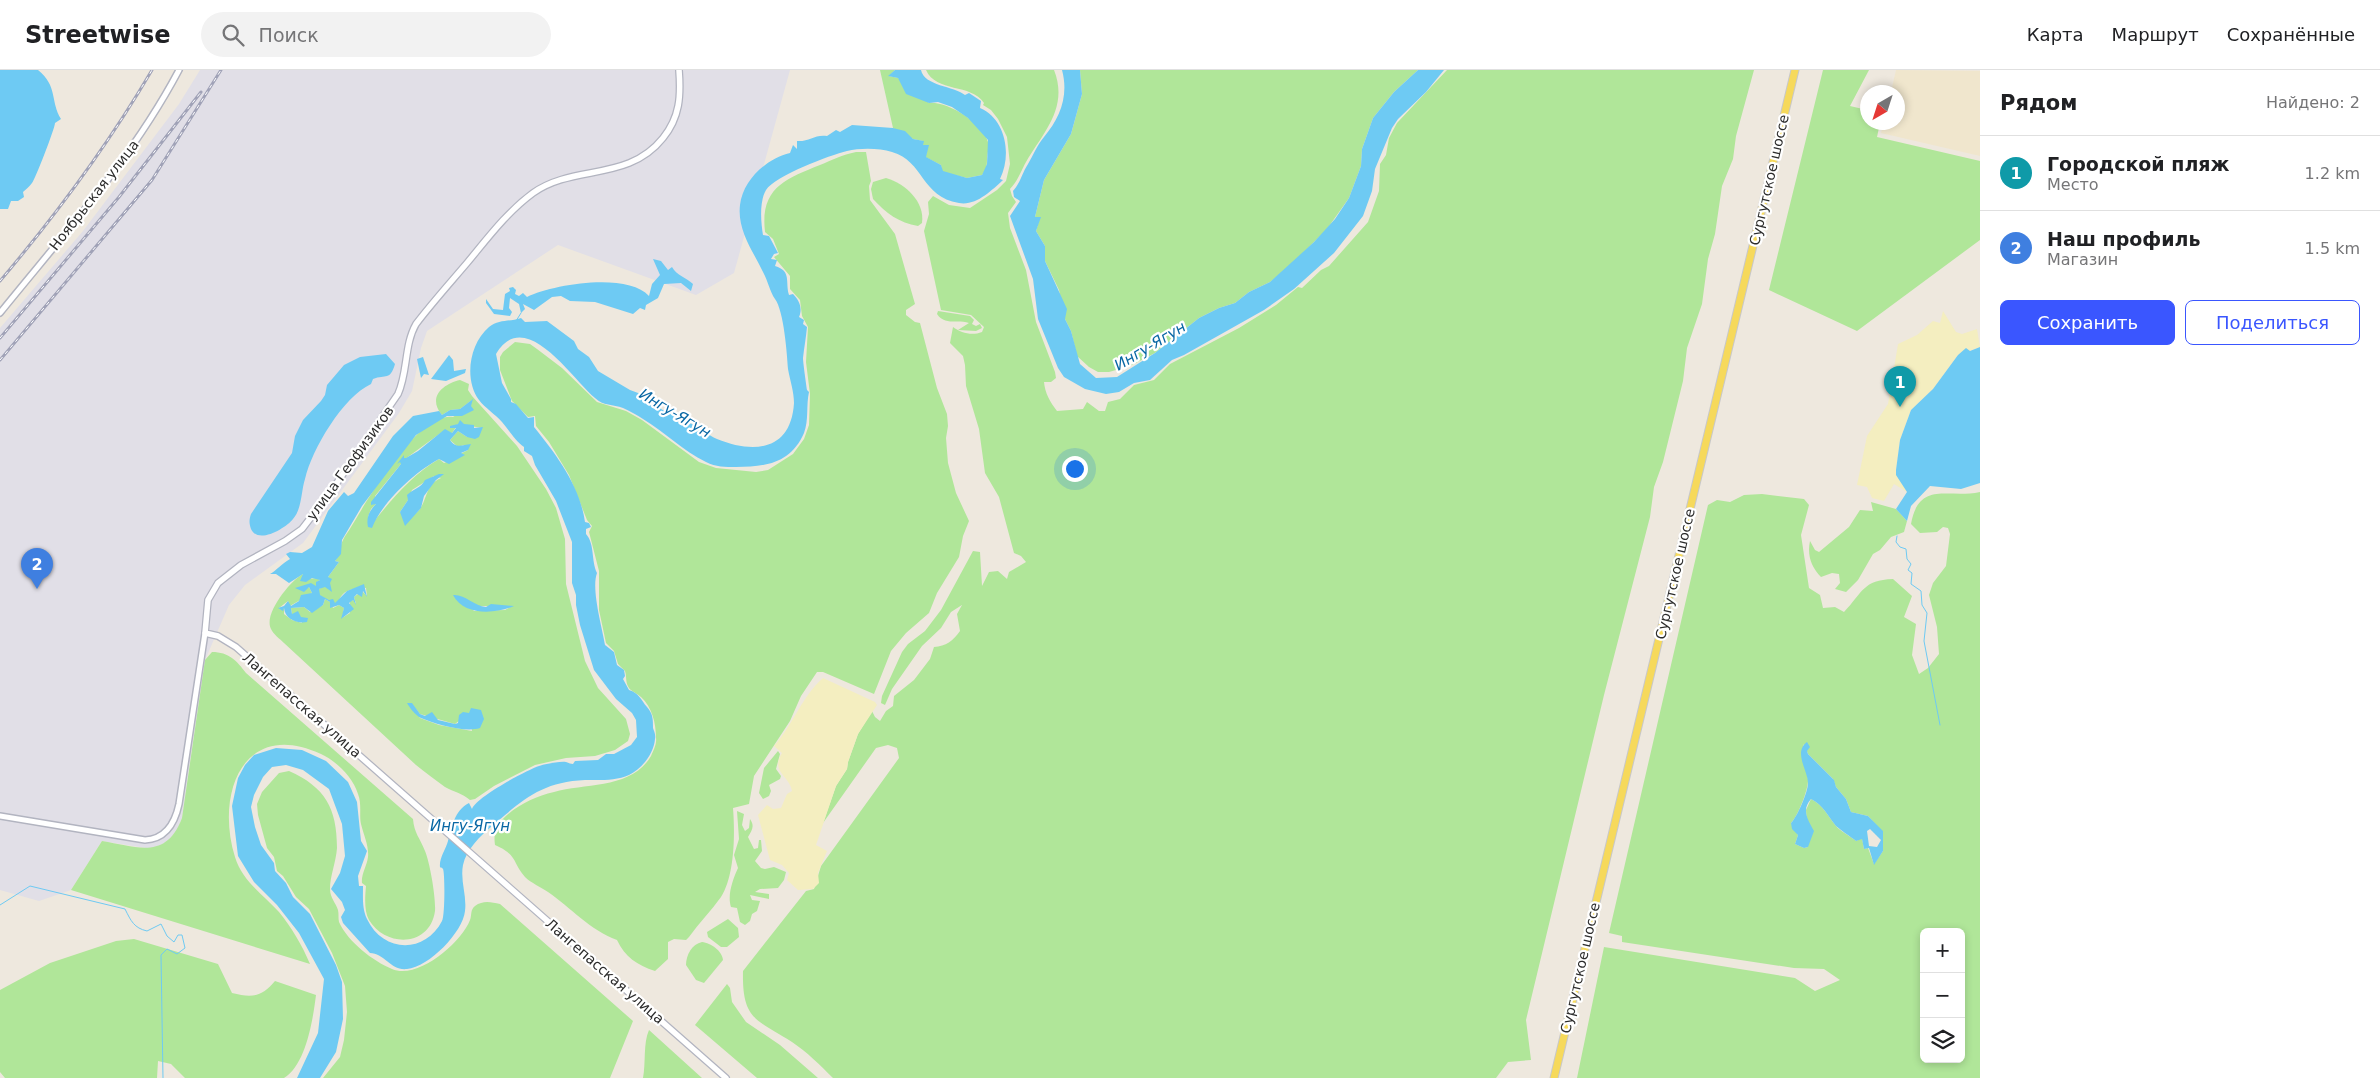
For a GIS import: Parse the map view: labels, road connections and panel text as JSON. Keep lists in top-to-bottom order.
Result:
{
  "streets": {
    "main road": ["Сургутское шоссе", "улица Геофизиков", "Лангепасская улица"],
    "street": ["Ноябрьская улица"]
  },
  "crossings": [
    ["улица Геофизиков", "Лангепасская улица"]
  ],
  "water": ["Ингу-Ягун"],
  "north": "bottom left",
  "page": {
    "header": "Streetwise",
    "search": "Поиск",
    "nav": ["Карта", "Маршрут", "Сохранённые"],
    "heading": ["Рядом", "Найдено: 2"],
    "list": [
      {
        "mark": "1",
        "name": "Городской пляж",
        "note": "Место",
        "value": "1.2 km"
      },
      {
        "mark": "2",
        "name": "Наш профиль",
        "note": "Магазин",
        "value": "1.5 km"
      }
    ],
    "buttons": ["Сохранить", "Поделиться"],
    "pins": ["1", "2"],
    "map_buttons": ["+", "−"]
  }
}
